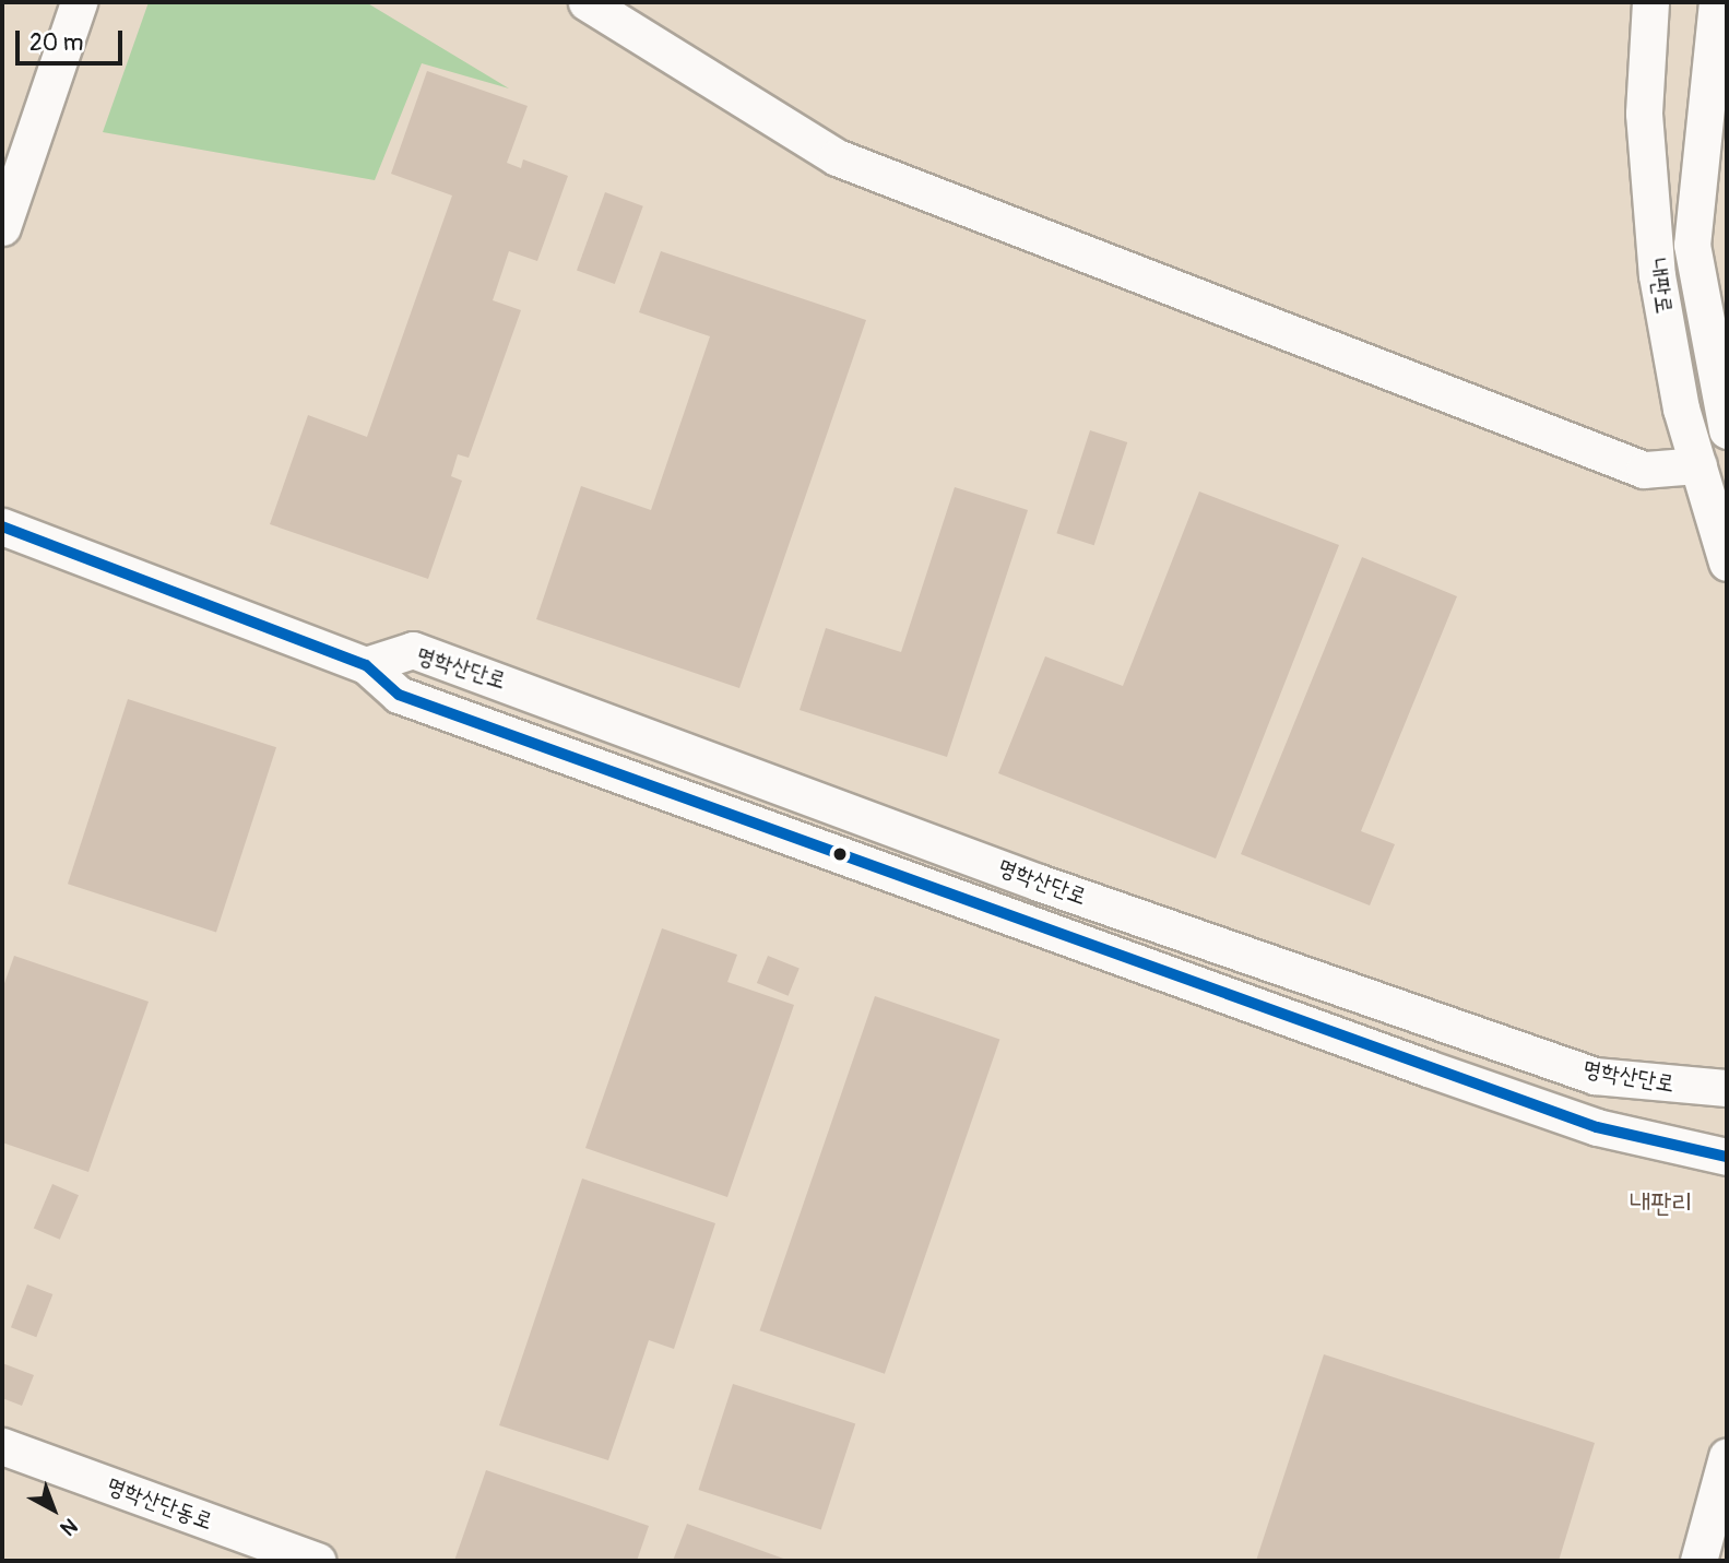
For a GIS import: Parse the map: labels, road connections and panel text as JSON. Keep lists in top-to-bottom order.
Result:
{
  "streets": {
    "street": ["내판로", "명학산단로", "명학산단동로"]
  },
  "districts": ["내판리"],
  "scale_bar": "20 m",
  "north": "bottom right"
}
